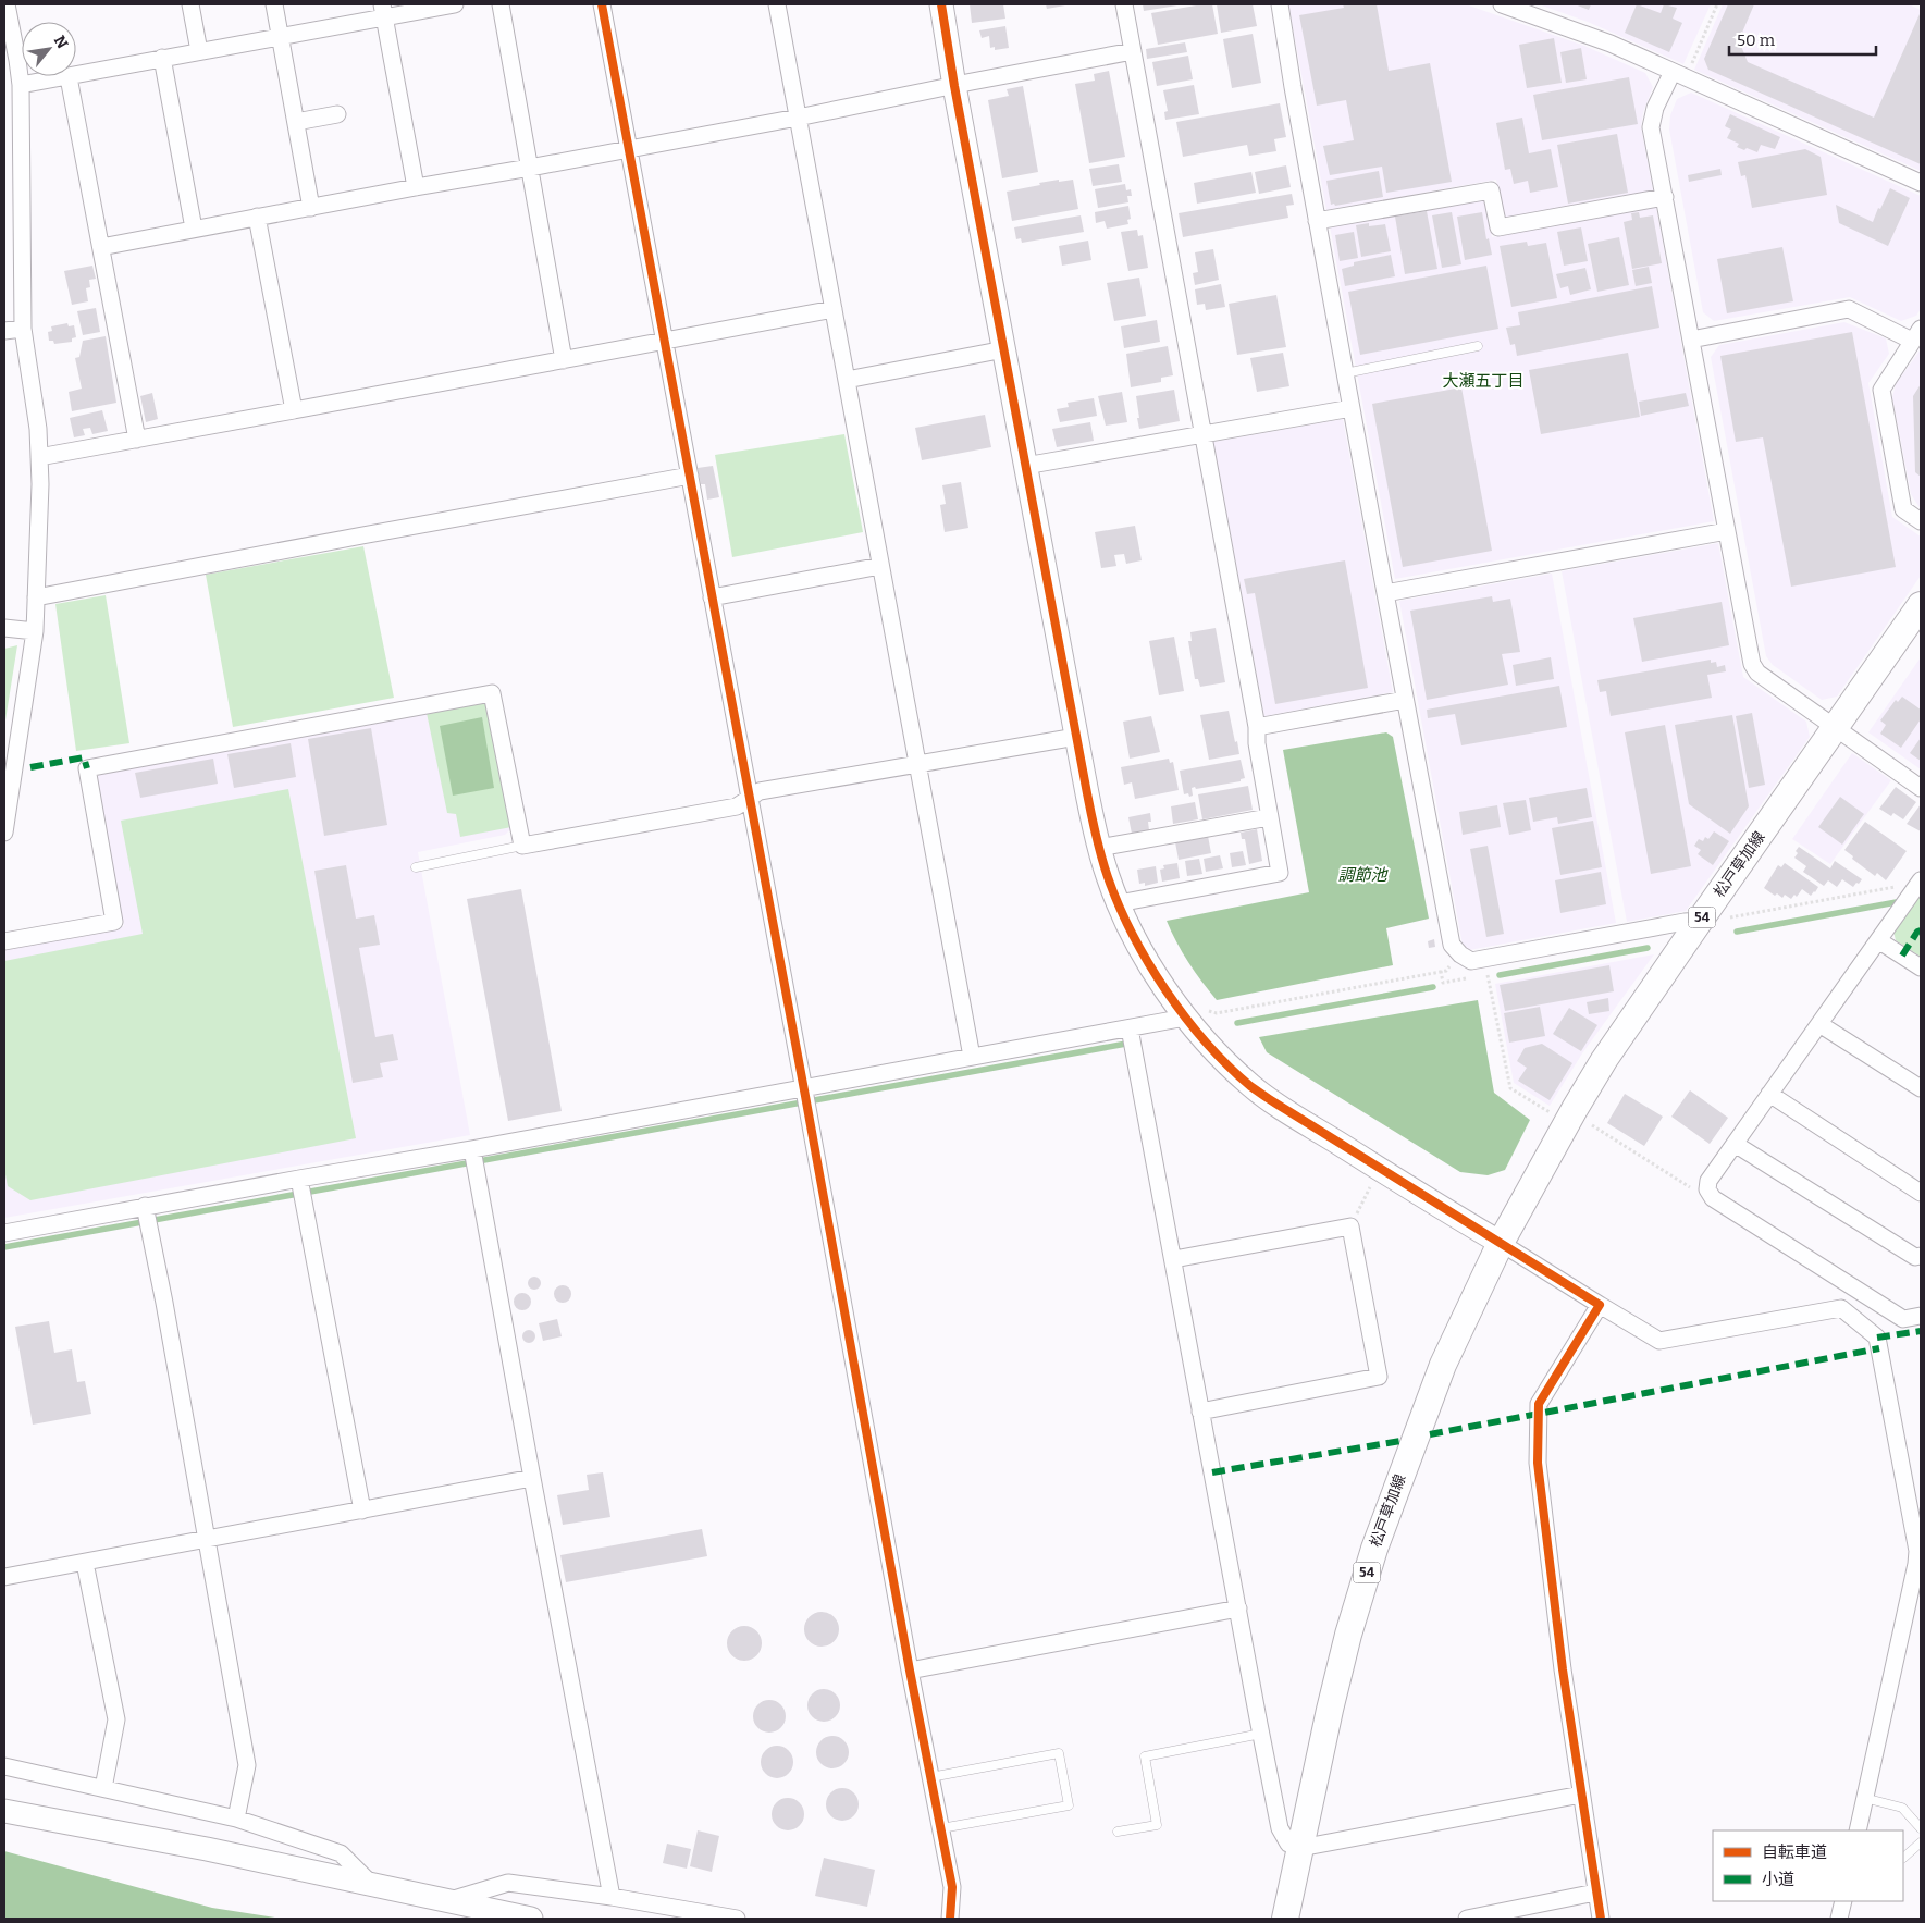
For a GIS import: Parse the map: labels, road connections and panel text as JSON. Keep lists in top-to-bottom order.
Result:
{
  "streets": {
    "main road": ["松戸草加線", "54"]
  },
  "districts": ["大瀬五丁目"],
  "water": ["調節池"],
  "legend": ["自転車道", "小道"],
  "scale_bar": "50 m",
  "north": "top right"
}
